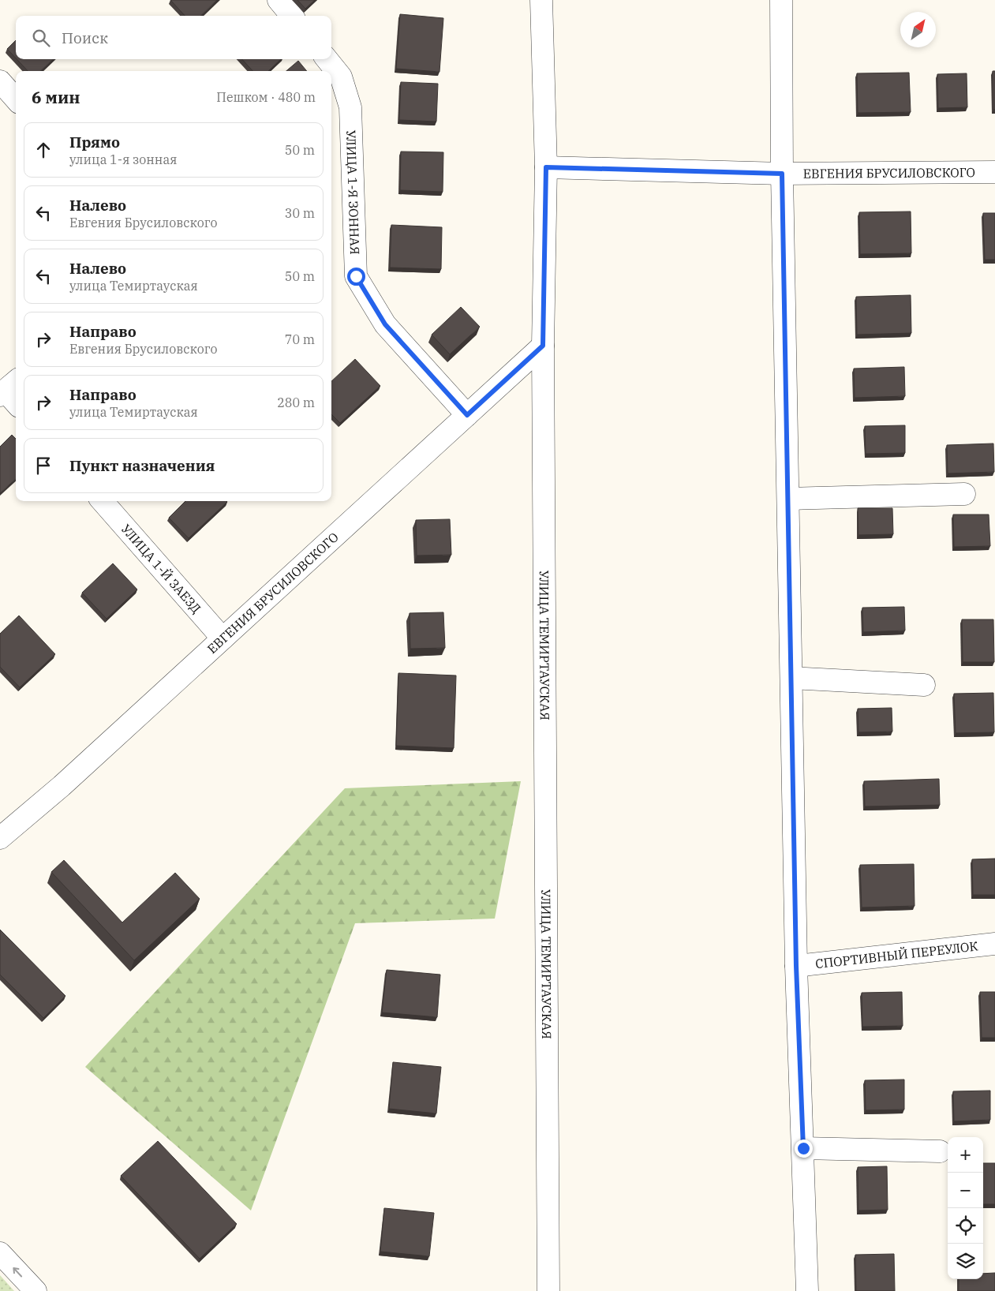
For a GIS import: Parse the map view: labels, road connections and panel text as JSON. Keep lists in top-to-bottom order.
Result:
{
  "streets": {
    "street": [
      "ЕВГЕНИЯ БРУСИЛОВСКОГО",
      "УЛИЦА 1-Я ЗОННАЯ",
      "УЛИЦА 1-Й ЗАЕЗД",
      "УЛИЦА ТЕМИРТАУСКАЯ",
      "СПОРТИВНЫЙ ПЕРЕУЛОК"
    ]
  },
  "crossings": [
    ["ЕВГЕНИЯ БРУСИЛОВСКОГО", "УЛИЦА 1-Я ЗОННАЯ"],
    ["ЕВГЕНИЯ БРУСИЛОВСКОГО", "УЛИЦА 1-Й ЗАЕЗД"],
    ["ЕВГЕНИЯ БРУСИЛОВСКОГО", "УЛИЦА ТЕМИРТАУСКАЯ"]
  ],
  "north": "top right",
  "page": {
    "search": "Поиск",
    "heading": ["6 мин", "Пешком · 480 m"],
    "list": [
      ["Прямо", "улица 1-я зонная", "50 m"],
      ["Налево", "Евгения Брусиловского", "30 m"],
      ["Налево", "улица Темиртауская", "50 m"],
      ["Направо", "Евгения Брусиловского", "70 m"],
      ["Направо", "улица Темиртауская", "280 m"],
      "Пункт назначения"
    ],
    "map_buttons": ["+", "−"]
  }
}
